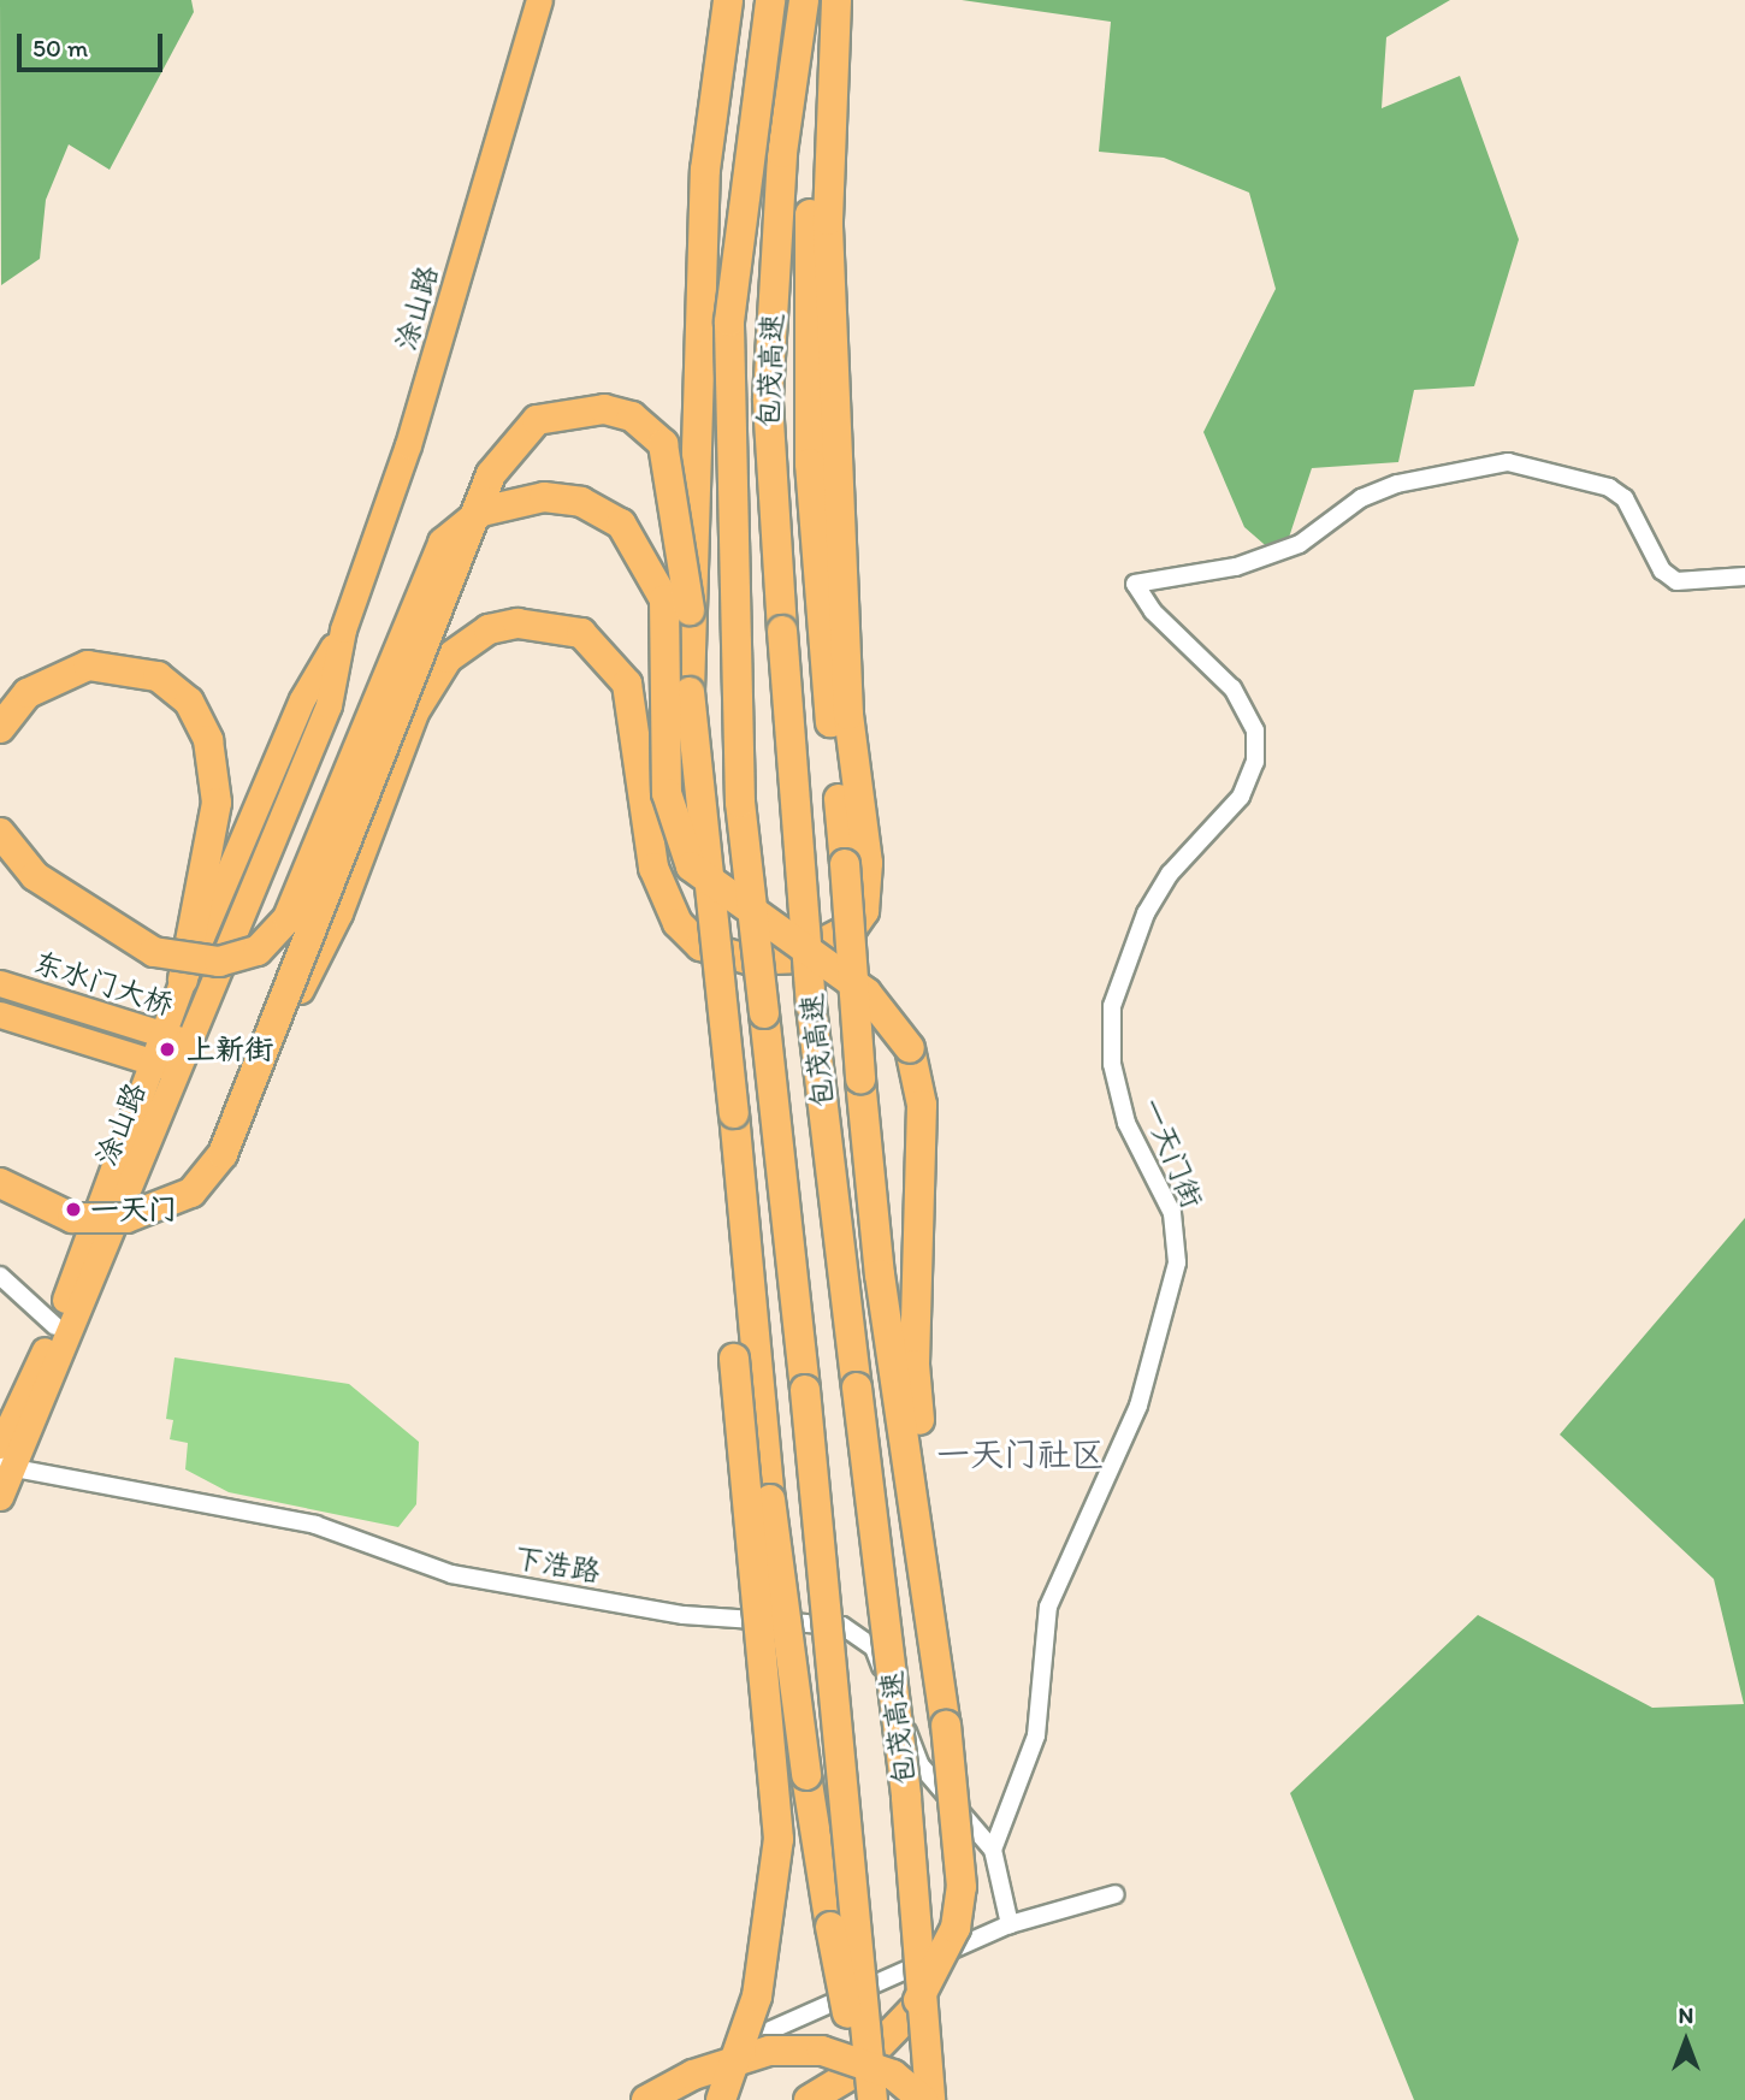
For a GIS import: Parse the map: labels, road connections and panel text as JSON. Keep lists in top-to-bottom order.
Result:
{
  "streets": {
    "highway": ["包茂高速"],
    "main road": ["涂山路", "东水门大桥"],
    "street": ["一天门街", "下浩路"]
  },
  "crossings": [
    ["涂山路", "东水门大桥"],
    ["涂山路", "下浩路"],
    ["一天门街", "下浩路"]
  ],
  "districts": ["一天门社区"],
  "places": ["上新街", "一天门"],
  "scale_bar": "50 m",
  "north": "top"
}
